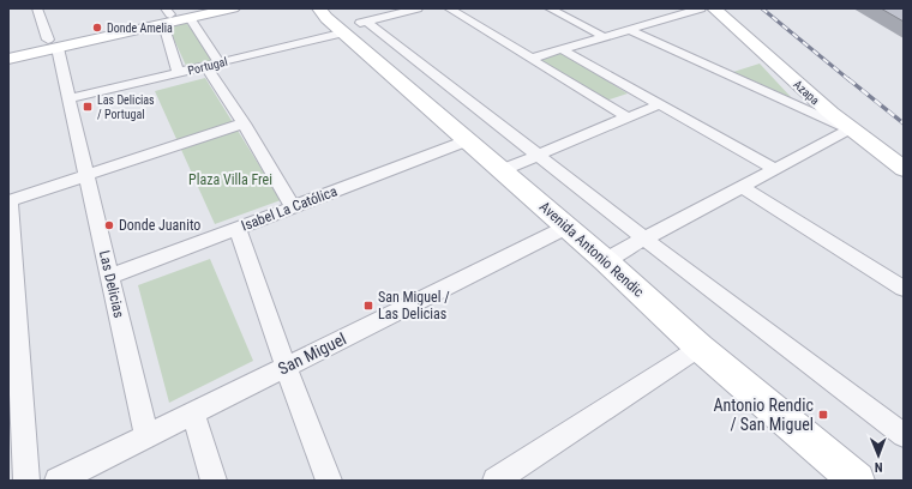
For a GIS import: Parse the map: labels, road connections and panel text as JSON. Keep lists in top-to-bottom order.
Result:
{
  "streets": {
    "main road": ["Azapa", "Avenida Antonio Rendic"],
    "street": [
      "Portugal",
      "Isabel La Católica",
      "Las Delicias",
      "San Miguel"
    ]
  },
  "crossings": [
    ["Portugal", "Avenida Antonio Rendic"],
    ["Portugal", "Las Delicias"],
    ["Isabel La Católica", "Avenida Antonio Rendic"],
    ["Isabel La Católica", "Las Delicias"],
    ["Avenida Antonio Rendic", "San Miguel"],
    ["Las Delicias", "San Miguel"]
  ],
  "parks": ["Plaza Villa Frei"],
  "places": {
    "other": ["Donde Amelia", "Donde Juanito"],
    "transit": ["Las Delicias / Portugal", "San Miguel / Las Delicias", "Antonio Rendic / San Miguel"]
  },
  "north": "bottom"
}
